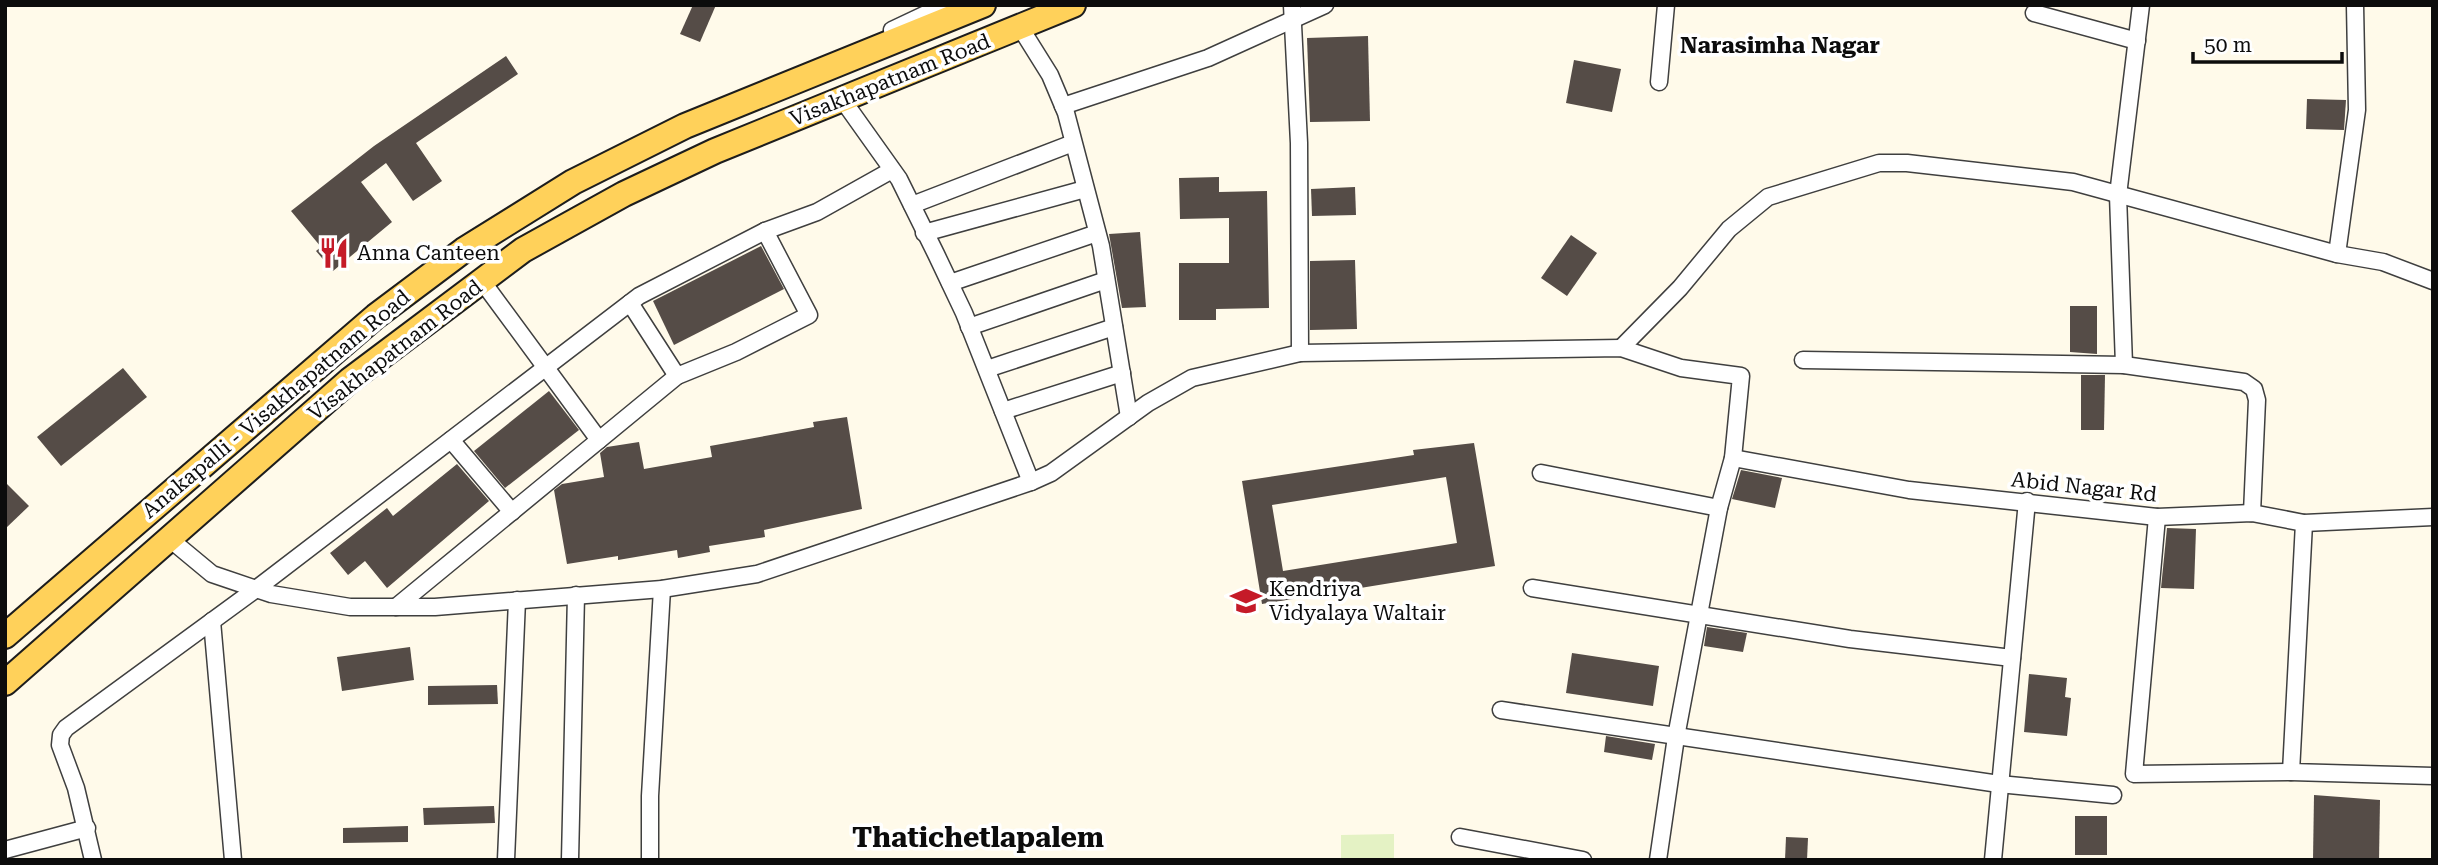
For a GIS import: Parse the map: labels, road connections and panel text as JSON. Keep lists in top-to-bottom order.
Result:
{
  "streets": {
    "main road": ["Visakhapatnam Road", "Anakapalli - Visakhapatnam Road"],
    "street": ["Abid Nagar Rd"]
  },
  "districts": ["Narasimha Nagar", "Thatichetlapalem"],
  "places": {
    "restaurant": ["Anna Canteen"],
    "school or university": ["Kendriya Vidyalaya Waltair"]
  },
  "scale_bar": "50 m"
}
